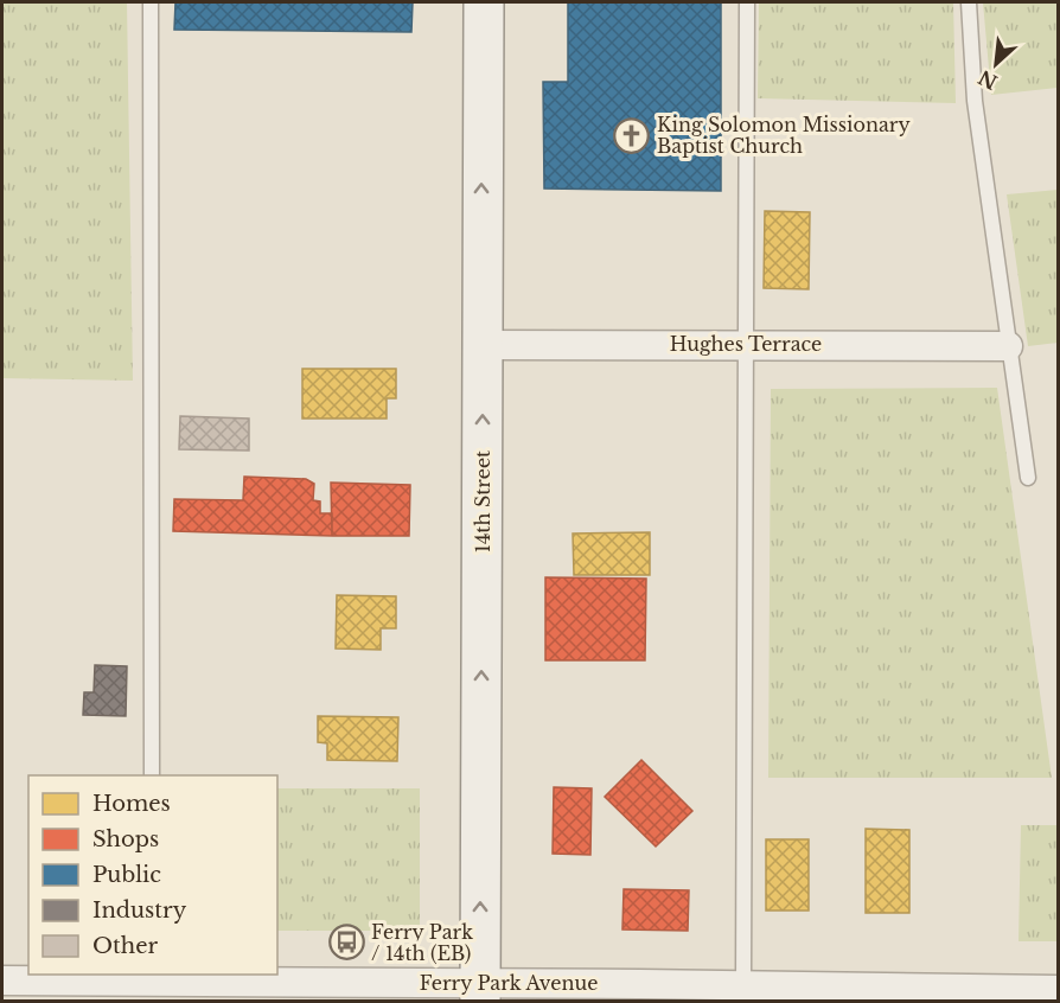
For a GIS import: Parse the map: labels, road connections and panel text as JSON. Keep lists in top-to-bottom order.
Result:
{
  "streets": {
    "street": ["Hughes Terrace", "14th Street", "Ferry Park Avenue"]
  },
  "crossings": [
    ["Hughes Terrace", "14th Street"],
    ["14th Street", "Ferry Park Avenue"]
  ],
  "one_way": ["14th Street"],
  "places": {
    "church": ["King Solomon Missionary Baptist Church"],
    "bus stop": ["Ferry Park / 14th (EB)"]
  },
  "legend": [
    "Homes",
    "Shops",
    "Public",
    "Industry",
    "Other"
  ],
  "north": "bottom left"
}
